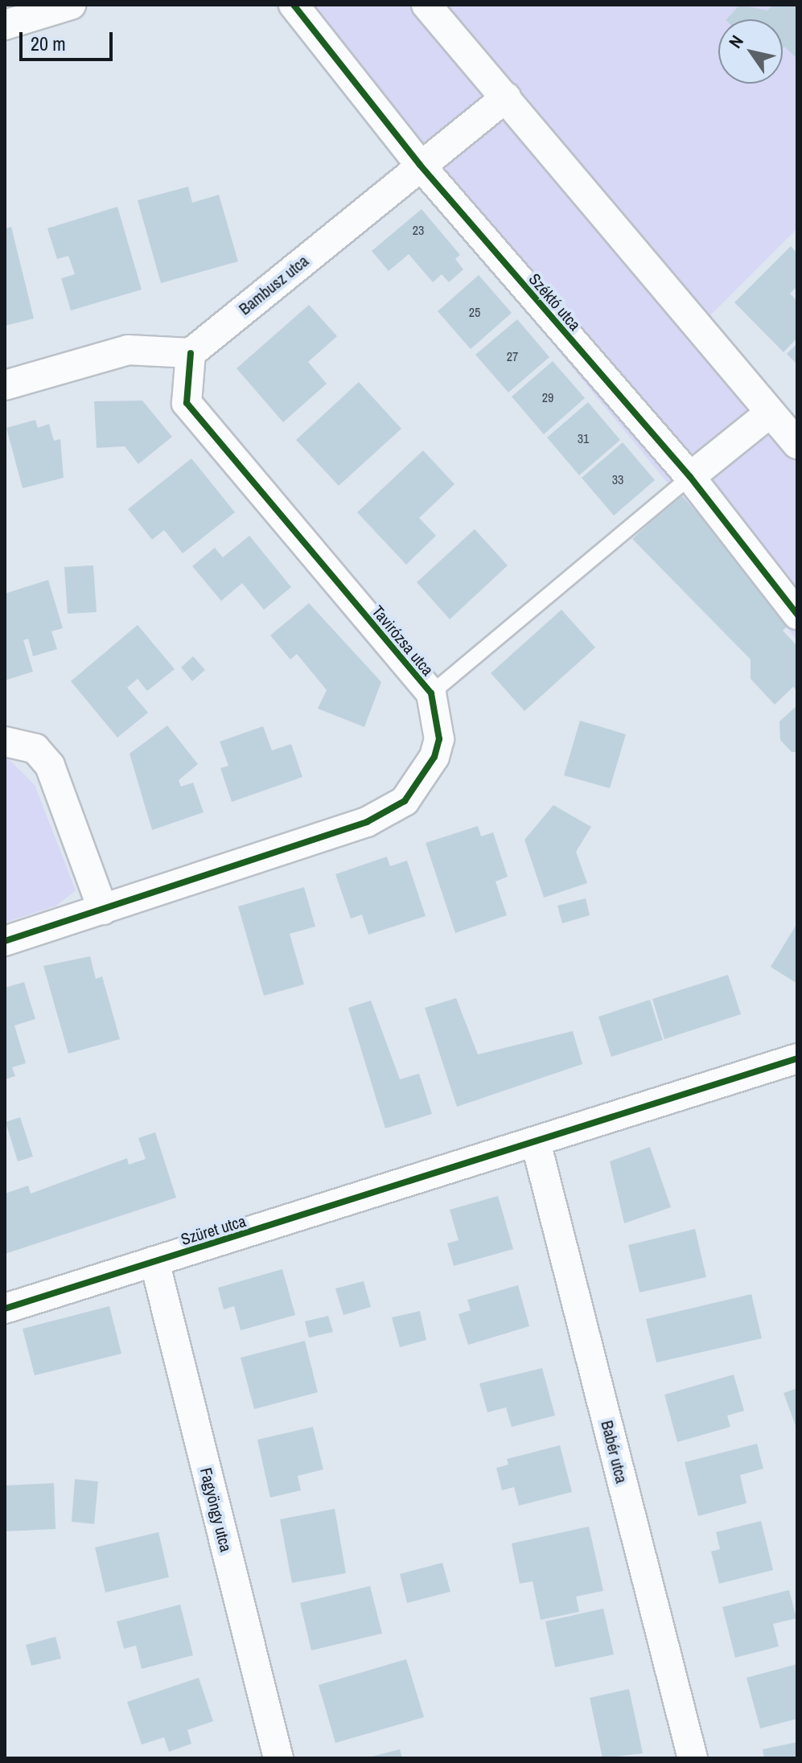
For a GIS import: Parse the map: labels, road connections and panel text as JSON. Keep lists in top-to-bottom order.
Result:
{
  "streets": {
    "street": [
      "Bambusz utca",
      "Széktó utca",
      "Tavirózsa utca",
      "Szüret utca",
      "Babér utca",
      "Fagyöngy utca"
    ]
  },
  "crossings": [
    ["Bambusz utca", "Széktó utca"],
    ["Bambusz utca", "Tavirózsa utca"],
    ["Szüret utca", "Babér utca"],
    ["Szüret utca", "Fagyöngy utca"]
  ],
  "house_numbers": [
    "23",
    "25",
    "27",
    "29",
    "31",
    "33"
  ],
  "scale_bar": "20 m",
  "north": "top left"
}
